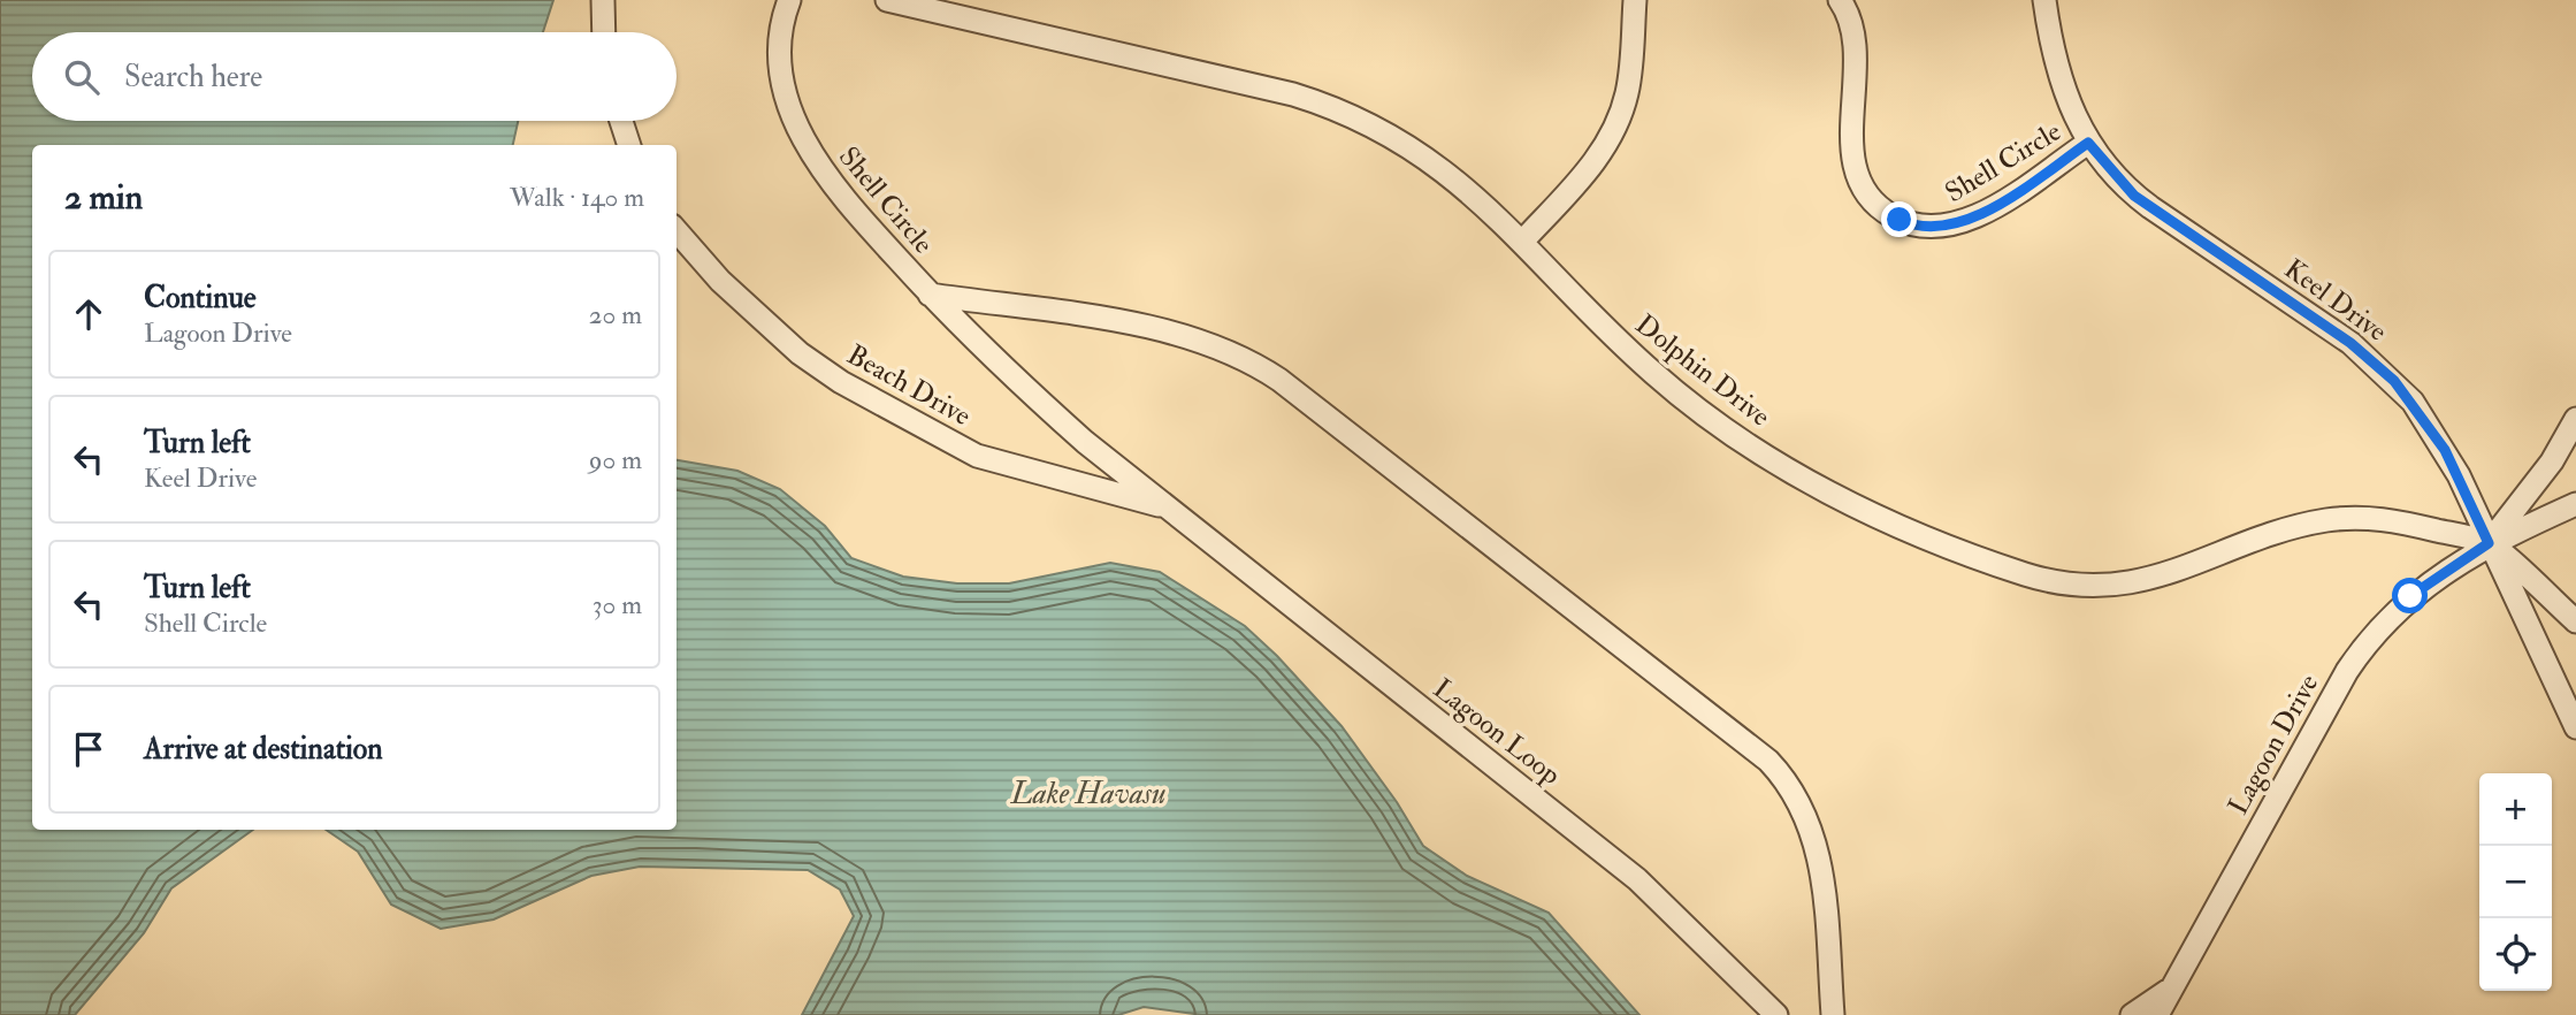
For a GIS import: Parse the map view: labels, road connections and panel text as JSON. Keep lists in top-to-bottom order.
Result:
{
  "streets": {
    "lane": [
      "Shell Circle",
      "Keel Drive",
      "Dolphin Drive",
      "Beach Drive",
      "Lagoon Loop",
      "Lagoon Drive"
    ]
  },
  "crossings": [
    ["Shell Circle", "Keel Drive"],
    ["Shell Circle", "Beach Drive"],
    ["Shell Circle", "Lagoon Loop"],
    ["Keel Drive", "Dolphin Drive"],
    ["Keel Drive", "Lagoon Drive"],
    ["Dolphin Drive", "Lagoon Drive"],
    ["Beach Drive", "Lagoon Loop"]
  ],
  "water": ["Lake Havasu"],
  "page": {
    "search": "Search here",
    "heading": ["2 min", "Walk · 140 m"],
    "list": [
      ["Continue", "Lagoon Drive", "20 m"],
      ["Turn left", "Keel Drive", "90 m"],
      ["Turn left", "Shell Circle", "30 m"],
      "Arrive at destination"
    ],
    "map_buttons": ["+", "−"]
  }
}
